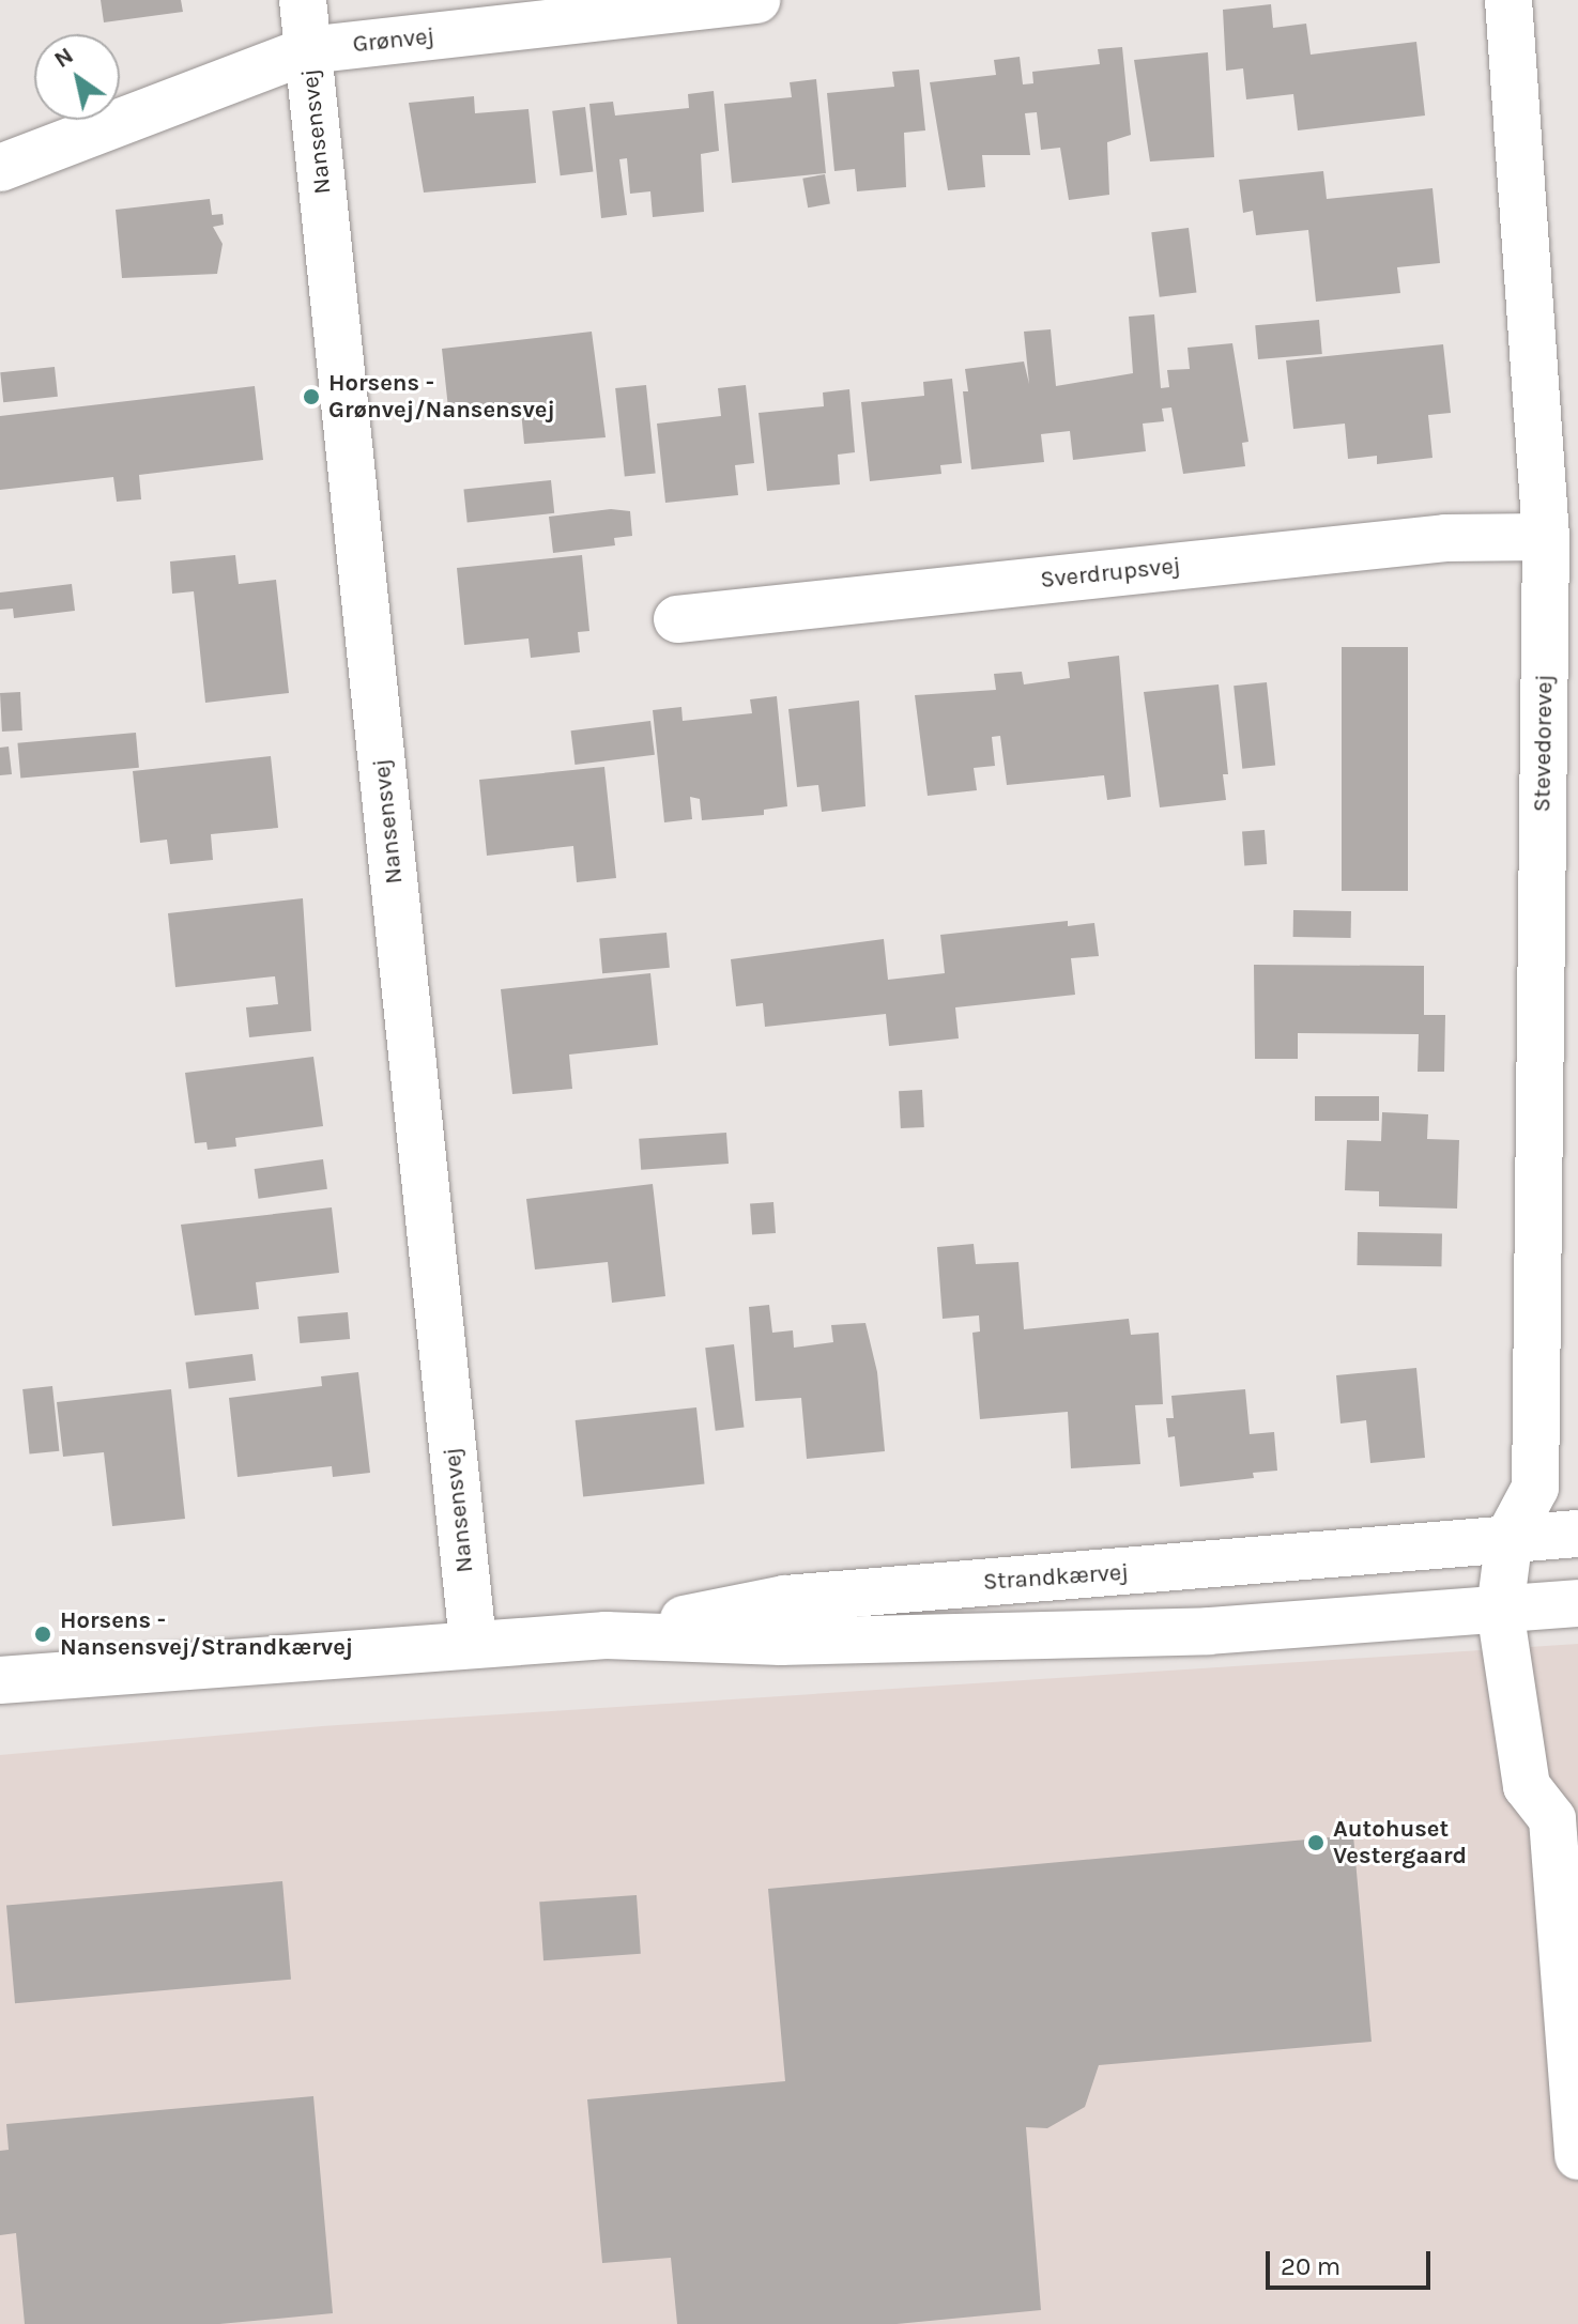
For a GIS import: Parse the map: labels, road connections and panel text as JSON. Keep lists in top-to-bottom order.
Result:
{
  "streets": {
    "street": [
      "Grønvej",
      "Nansensvej",
      "Sverdrupsvej",
      "Stevedorevej",
      "Strandkærvej"
    ]
  },
  "crossings": [
    ["Grønvej", "Nansensvej"],
    ["Nansensvej", "Strandkærvej"],
    ["Sverdrupsvej", "Stevedorevej"],
    ["Stevedorevej", "Strandkærvej"]
  ],
  "places": ["Horsens - Grønvej/Nansensvej", "Horsens - Nansensvej/Strandkærvej", "Autohuset Vestergaard"],
  "scale_bar": "20 m",
  "north": "top left"
}
